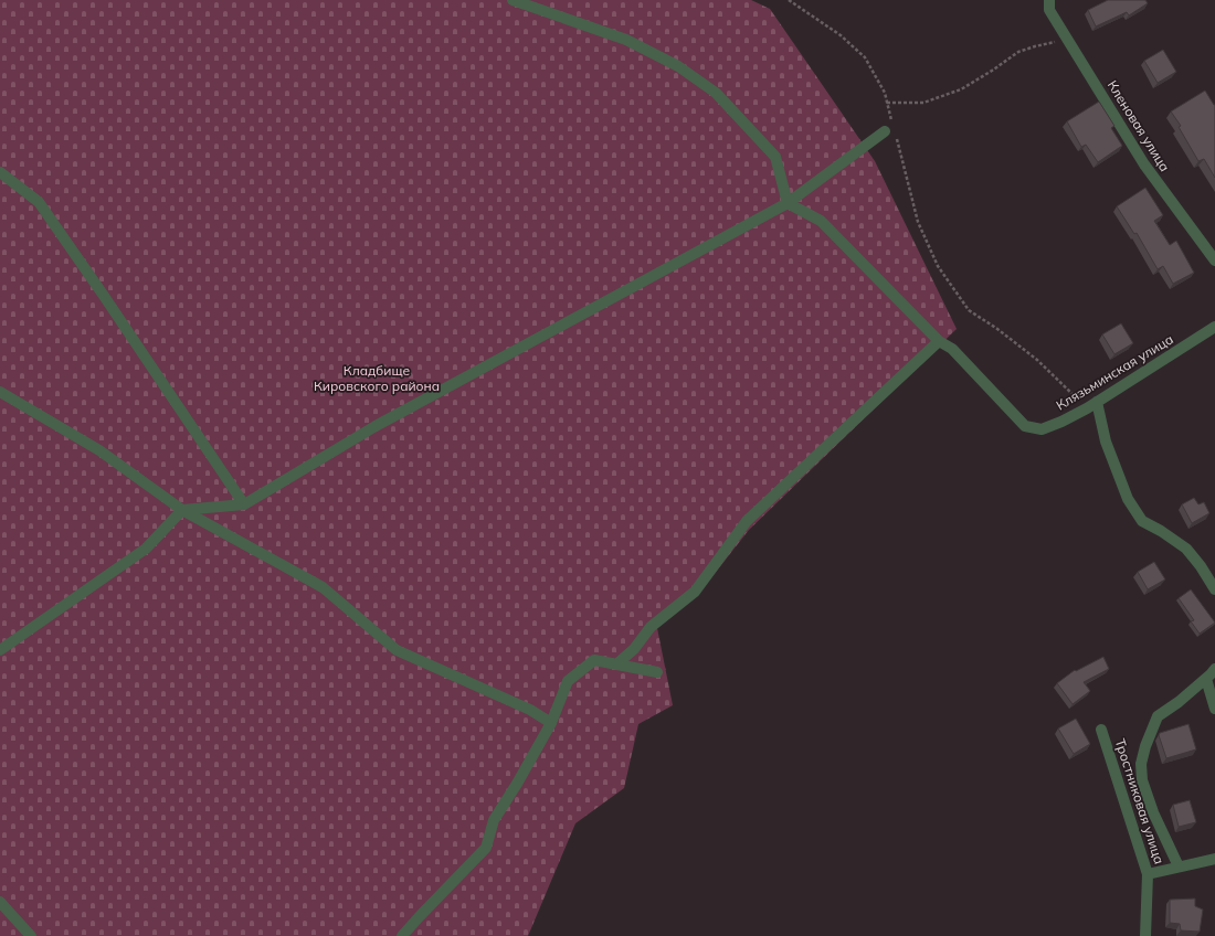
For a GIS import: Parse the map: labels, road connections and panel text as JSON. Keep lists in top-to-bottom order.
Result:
{
  "streets": {
    "street": ["Кленовая улица", "Клязьминская улица", "Тростниковая улица"]
  },
  "parks": ["Кладбище Кировского района"]
}
